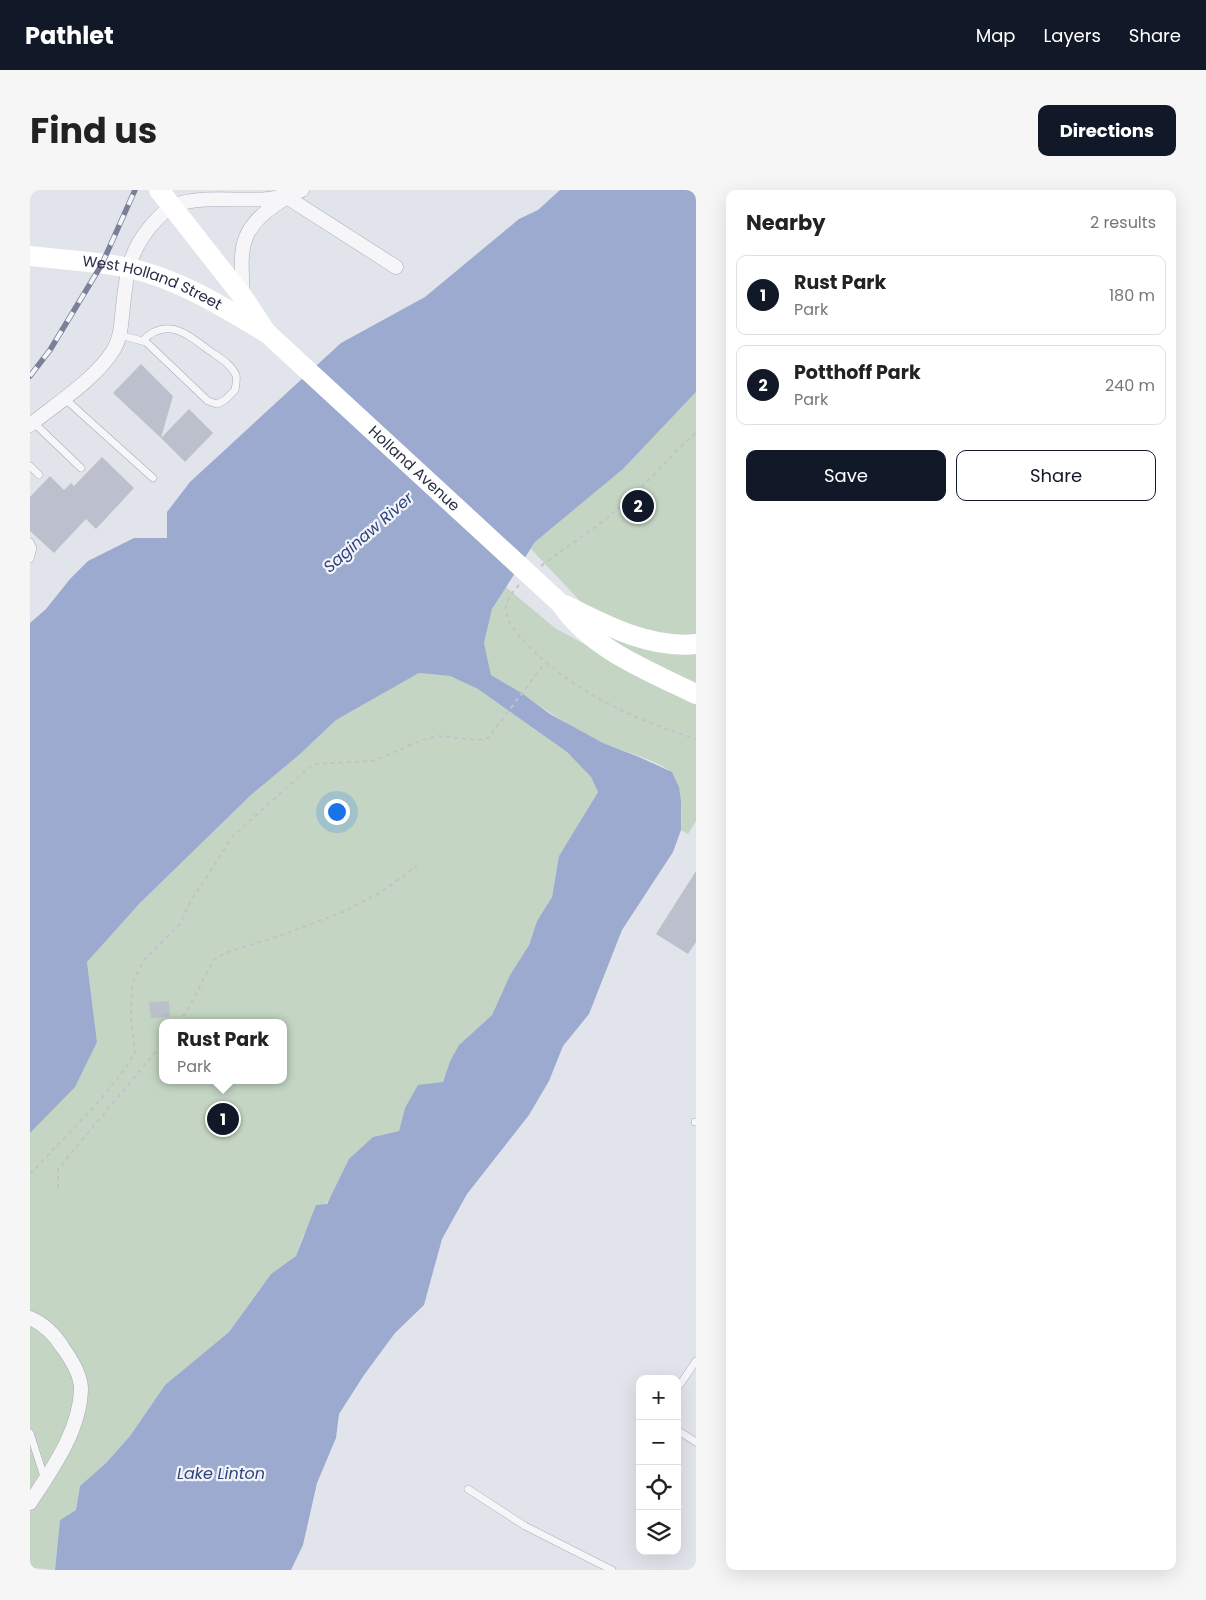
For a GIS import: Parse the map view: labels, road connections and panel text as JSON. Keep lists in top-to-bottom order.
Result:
{
  "streets": {
    "main road": ["West Holland Street", "Holland Avenue"]
  },
  "crossings": [
    ["West Holland Street", "Holland Avenue"]
  ],
  "water": ["Saginaw River", "Lake Linton"],
  "page": {
    "header": "Pathlet",
    "nav": ["Map", "Layers", "Share"],
    "title": "Find us",
    "buttons": [
      "Directions",
      ["Save", "Share"]
    ],
    "heading": ["Nearby", "2 results"],
    "list": [
      {
        "mark": "1",
        "name": "Rust Park",
        "note": "Park",
        "value": "180 m"
      },
      {
        "mark": "2",
        "name": "Potthoff Park",
        "note": "Park",
        "value": "240 m"
      }
    ],
    "pins": ["2", "1"],
    "popup": ["Rust Park", "Park"],
    "map_buttons": ["+", "−"]
  }
}
